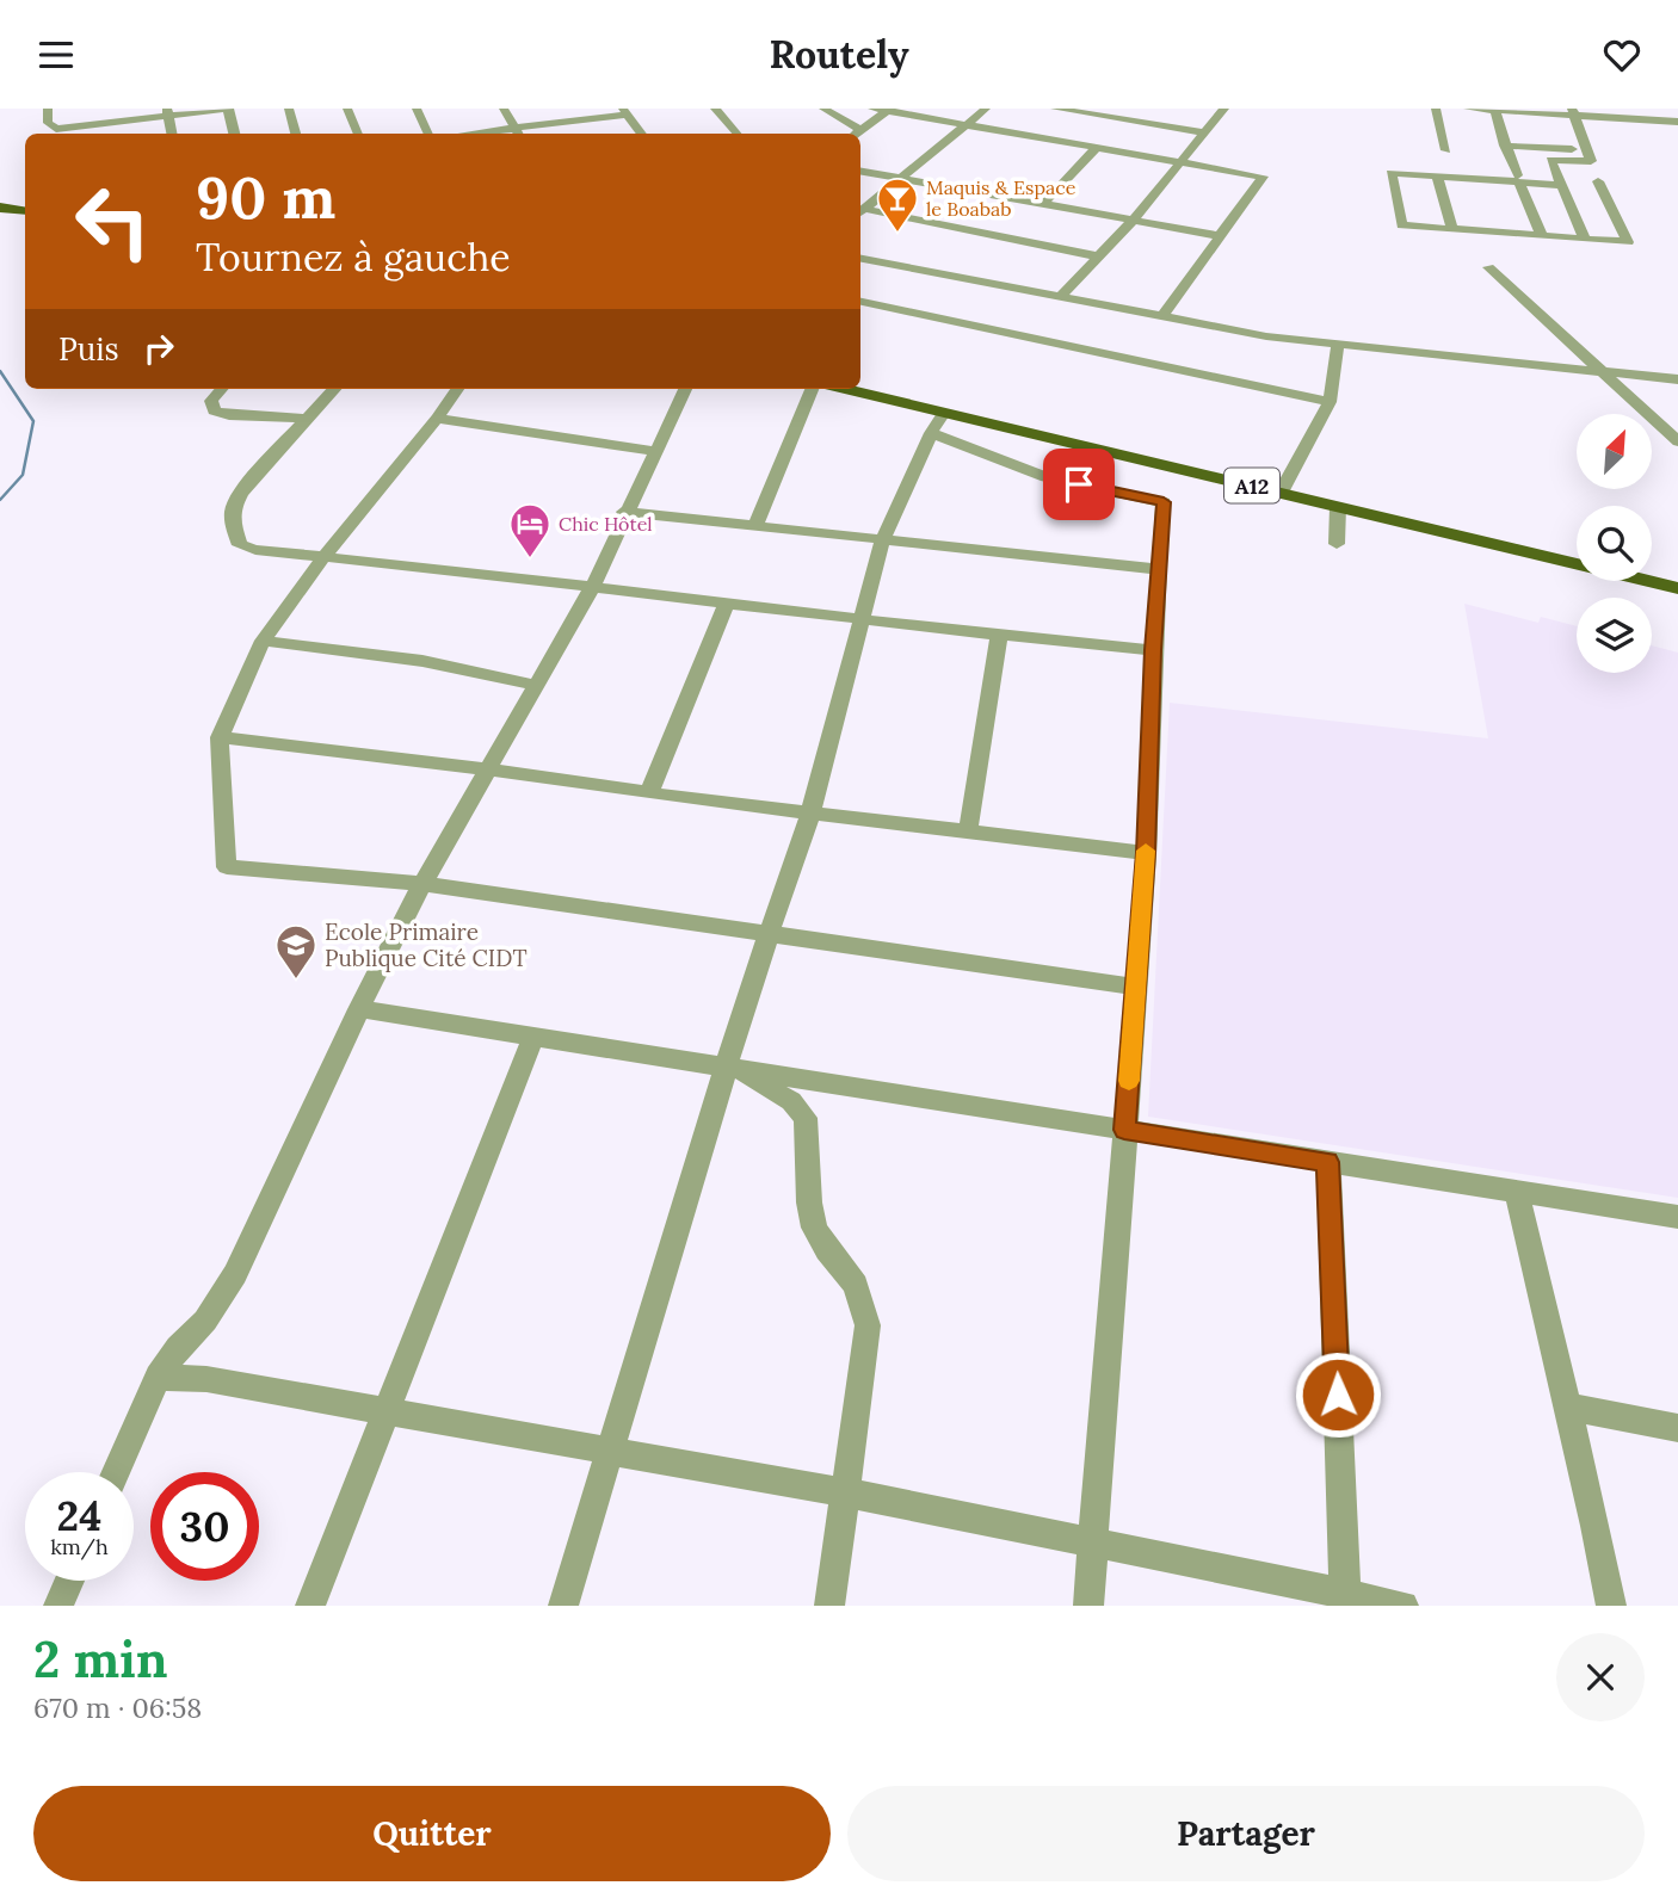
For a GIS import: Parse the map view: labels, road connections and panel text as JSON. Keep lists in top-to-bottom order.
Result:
{
  "streets": {
    "main road": ["A12"]
  },
  "places": {
    "bar": ["Maquis & Espace le Boabab"],
    "hotel": ["Chic Hôtel"],
    "school or university": ["Ecole Primaire Publique Cité CIDT"]
  },
  "north": "top right",
  "page": {
    "header": "Routely",
    "turn": ["90 m", "Tournez à gauche"],
    "then": "Puis",
    "speed": "24 km/h",
    "limit": "30",
    "heading": ["2 min", "670 m · 06:58"],
    "buttons": ["Quitter", "Partager"]
  }
}
